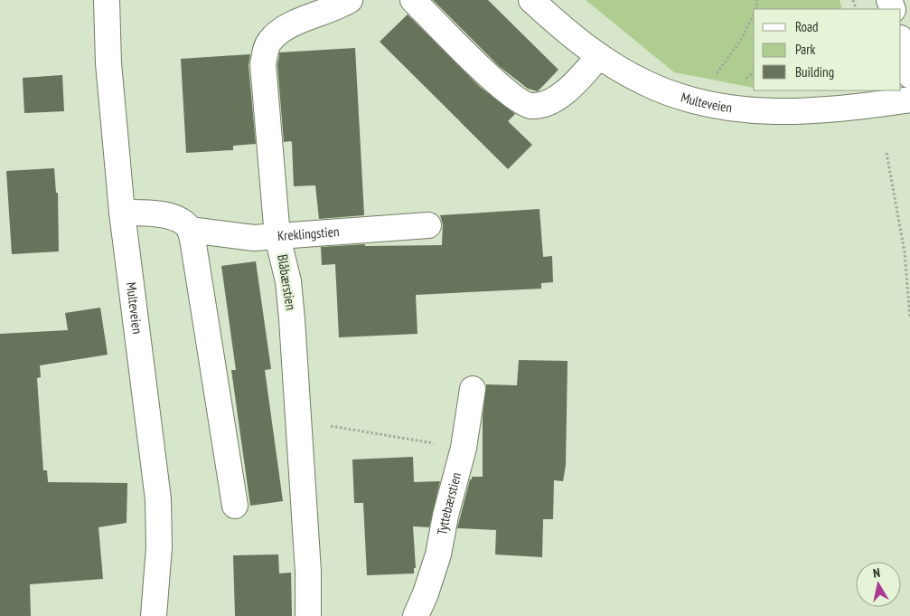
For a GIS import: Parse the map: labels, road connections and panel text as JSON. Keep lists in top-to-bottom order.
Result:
{
  "streets": {
    "street": [
      "Multeveien",
      "Kreklingstien",
      "Blåbærstien",
      "Tyttebærstien"
    ]
  },
  "crossings": [
    ["Kreklingstien", "Blåbærstien"]
  ],
  "legend": ["Road", "Park", "Building"],
  "north": "top"
}
